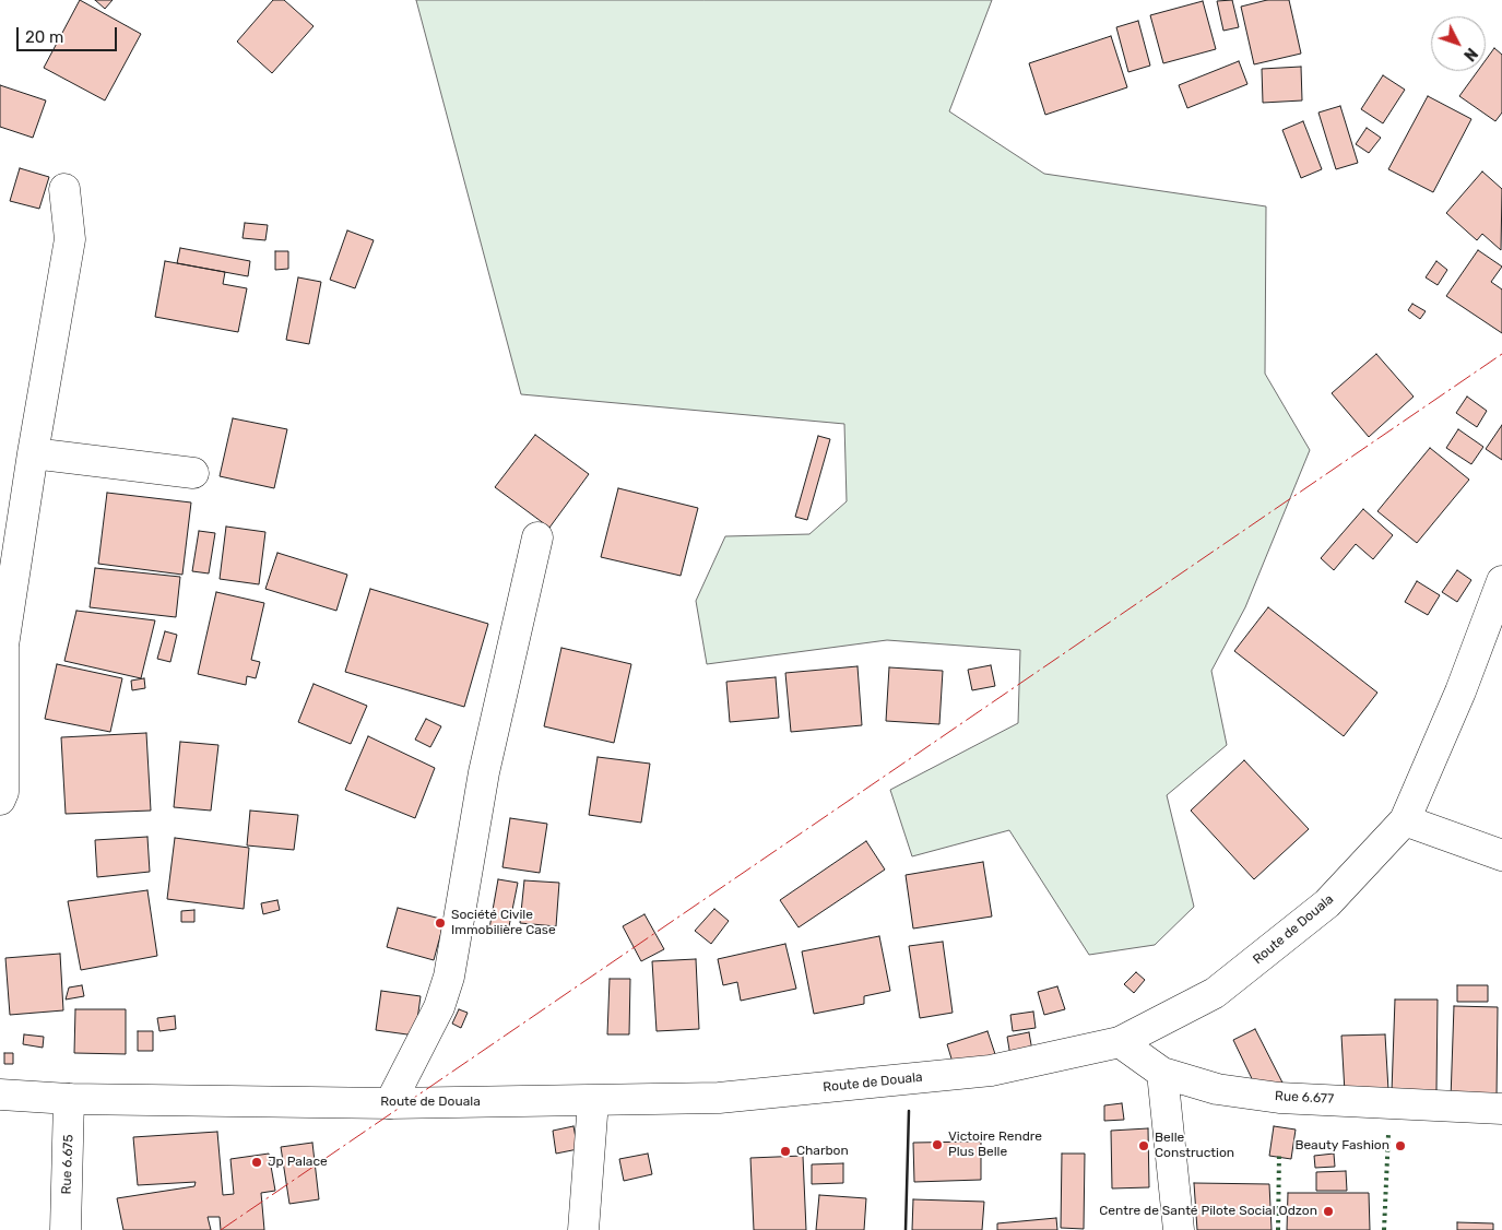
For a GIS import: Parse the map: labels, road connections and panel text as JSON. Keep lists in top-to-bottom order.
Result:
{
  "streets": {
    "main road": ["Route de Douala", "Rue 6.677", "Rue 6.675"]
  },
  "crossings": [
    ["Route de Douala", "Rue 6.677"],
    ["Route de Douala", "Rue 6.675"]
  ],
  "places": [
    "Société Civile Immobilière Case",
    "Victoire Rendre Plus Belle",
    "Belle Construction",
    "Beauty Fashion",
    "Charbon",
    "Jp Palace",
    "Centre de Santé Pilote Social Odzon"
  ],
  "scale_bar": "20 m",
  "north": "bottom right"
}
